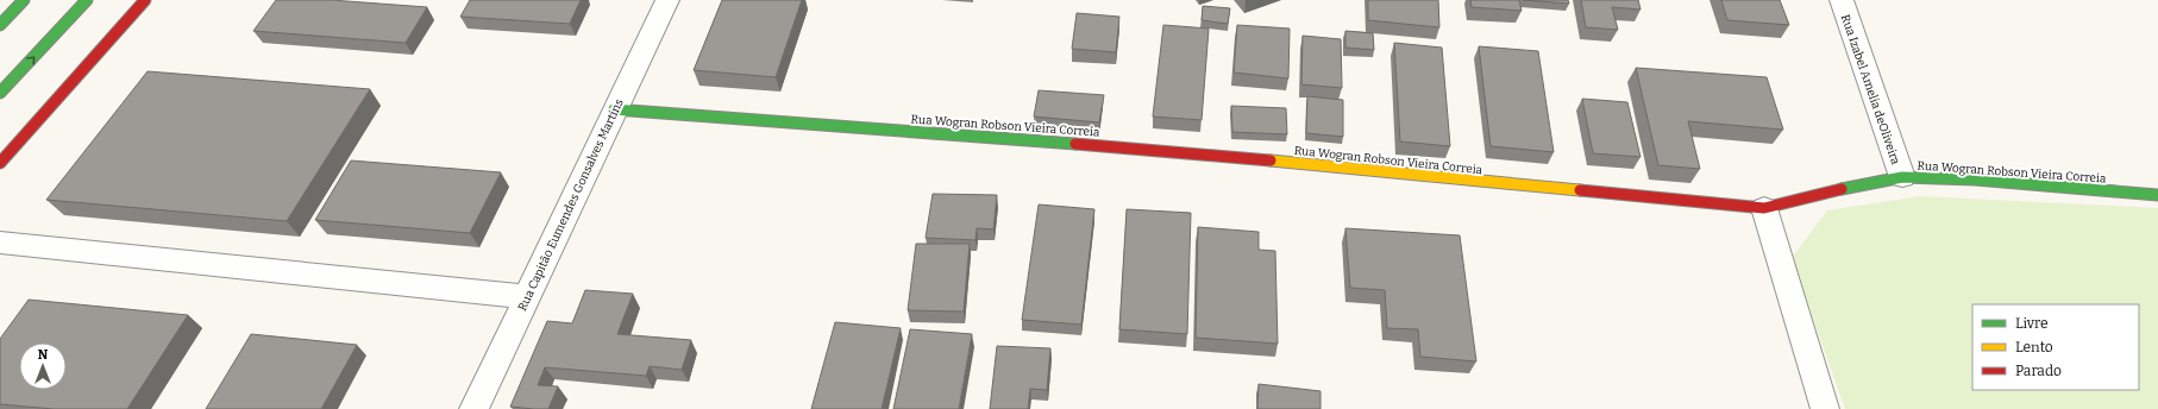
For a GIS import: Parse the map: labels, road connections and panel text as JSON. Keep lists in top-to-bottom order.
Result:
{
  "streets": {
    "main road": ["Rua Wogran Robson Vieira Correia"],
    "street": ["Rua Izabel Amelia deOliveira", "Rua Capitão Eumendes Gonsalves Martins"]
  },
  "crossings": [
    ["Rua Izabel Amelia deOliveira", "Rua Wogran Robson Vieira Correia"],
    ["Rua Wogran Robson Vieira Correia", "Rua Capitão Eumendes Gonsalves Martins"]
  ],
  "legend": ["Livre", "Lento", "Parado"],
  "north": "top"
}
